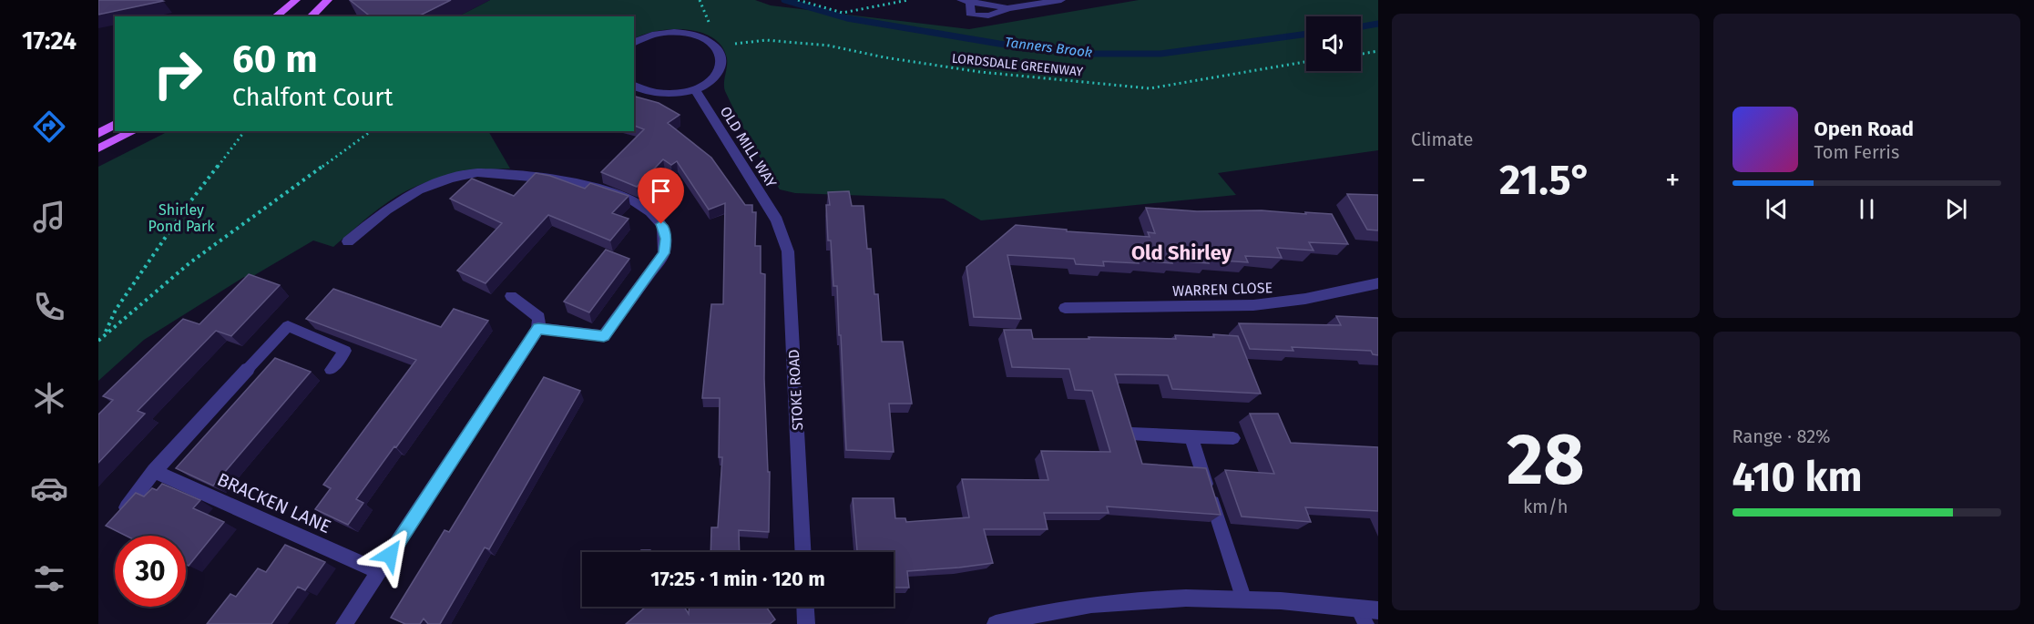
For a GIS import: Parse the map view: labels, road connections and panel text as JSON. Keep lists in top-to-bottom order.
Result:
{
  "streets": {
    "street": [
      "OLD MILL WAY",
      "WARREN CLOSE",
      "STOKE ROAD",
      "BRACKEN LANE"
    ],
    "path": ["LORDSDALE GREENWAY"]
  },
  "crossings": [
    ["OLD MILL WAY", "STOKE ROAD"]
  ],
  "districts": ["Old Shirley"],
  "water": ["Tanners Brook"],
  "parks": ["Shirley Pond Park"],
  "page": {
    "tabs": "17:24",
    "tile": [
      "Climate",
      ["28", "km/h"],
      ["Range · 82%", "410 km"]
    ],
    "turn": ["60 m", "Chalfont Court"],
    "song": ["Open Road", "Tom Ferris"],
    "heat": ["−", "21.5°", "+"],
    "limit": "30",
    "trip": "17:25 · 1 min · 120 m"
  }
}
